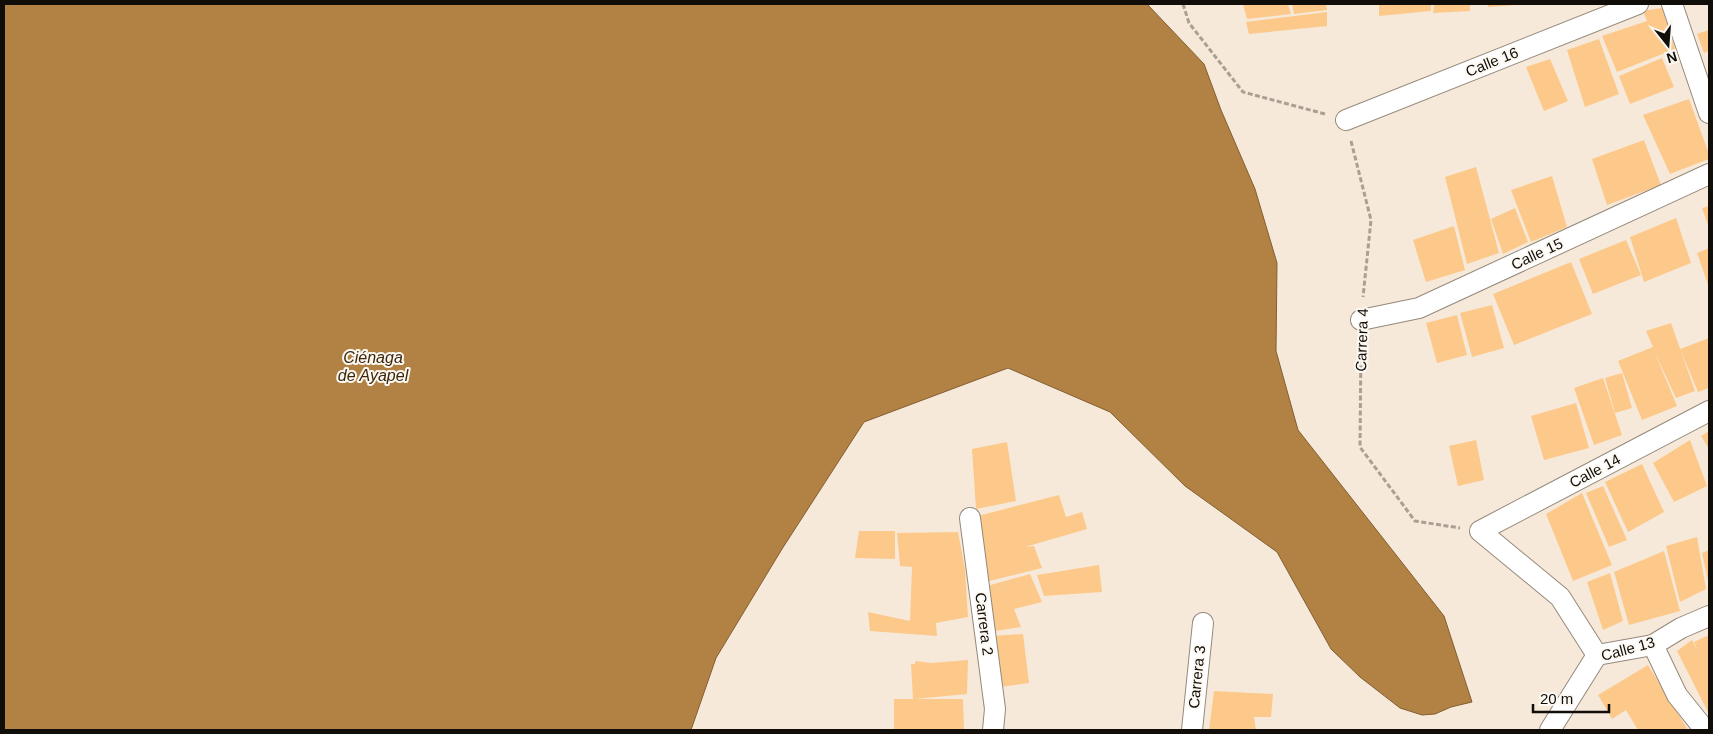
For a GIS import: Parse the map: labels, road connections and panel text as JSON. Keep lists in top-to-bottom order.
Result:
{
  "streets": {
    "street": [
      "Calle 16",
      "Calle 15",
      "Calle 14",
      "Carrera 2",
      "Calle 13",
      "Carrera 3"
    ],
    "path": ["Carrera 4"]
  },
  "crossings": [
    ["Calle 16", "Carrera 4"],
    ["Calle 15", "Carrera 4"],
    ["Carrera 4", "Calle 14"]
  ],
  "water": ["Ciénaga de Ayapel"],
  "scale_bar": "20 m",
  "north": "bottom"
}
